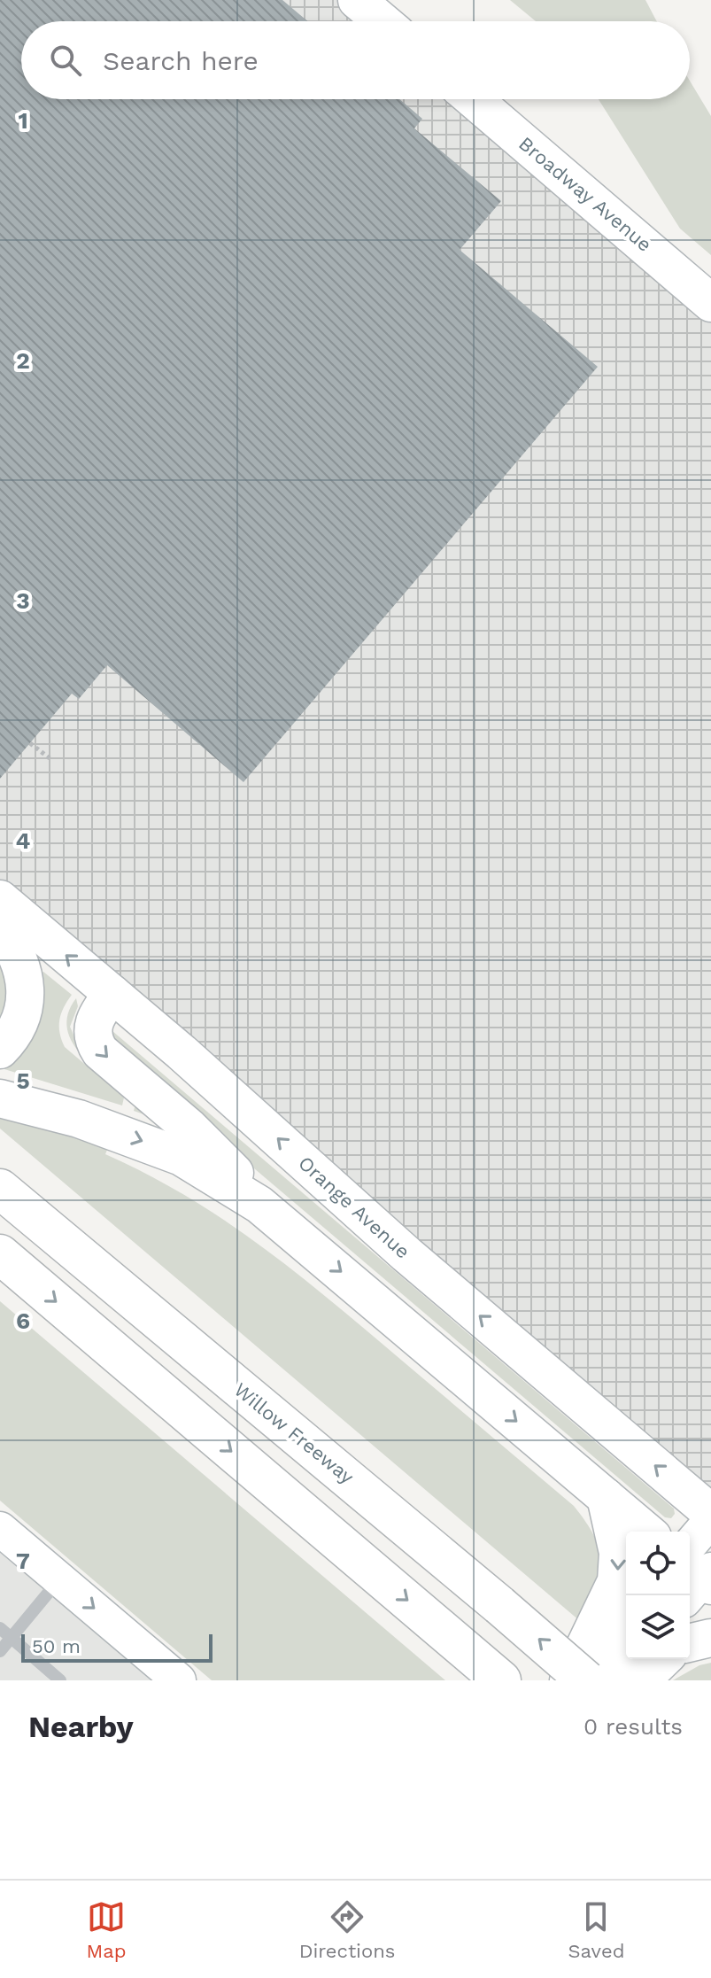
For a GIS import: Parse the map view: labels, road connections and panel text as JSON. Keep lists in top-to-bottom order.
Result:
{
  "streets": {
    "highway": ["Willow Freeway"],
    "main road": ["Broadway Avenue", "Orange Avenue"]
  },
  "scale_bar": "50 m",
  "page": {
    "search": "Search here",
    "scale": "50 m",
    "heading": ["Nearby", "0 results"],
    "nav": ["Map", "Directions", "Saved"]
  },
  "grid": {
    "rows": [
      "1",
      "2",
      "3",
      "4",
      "5",
      "6",
      "7"
    ]
  }
}
